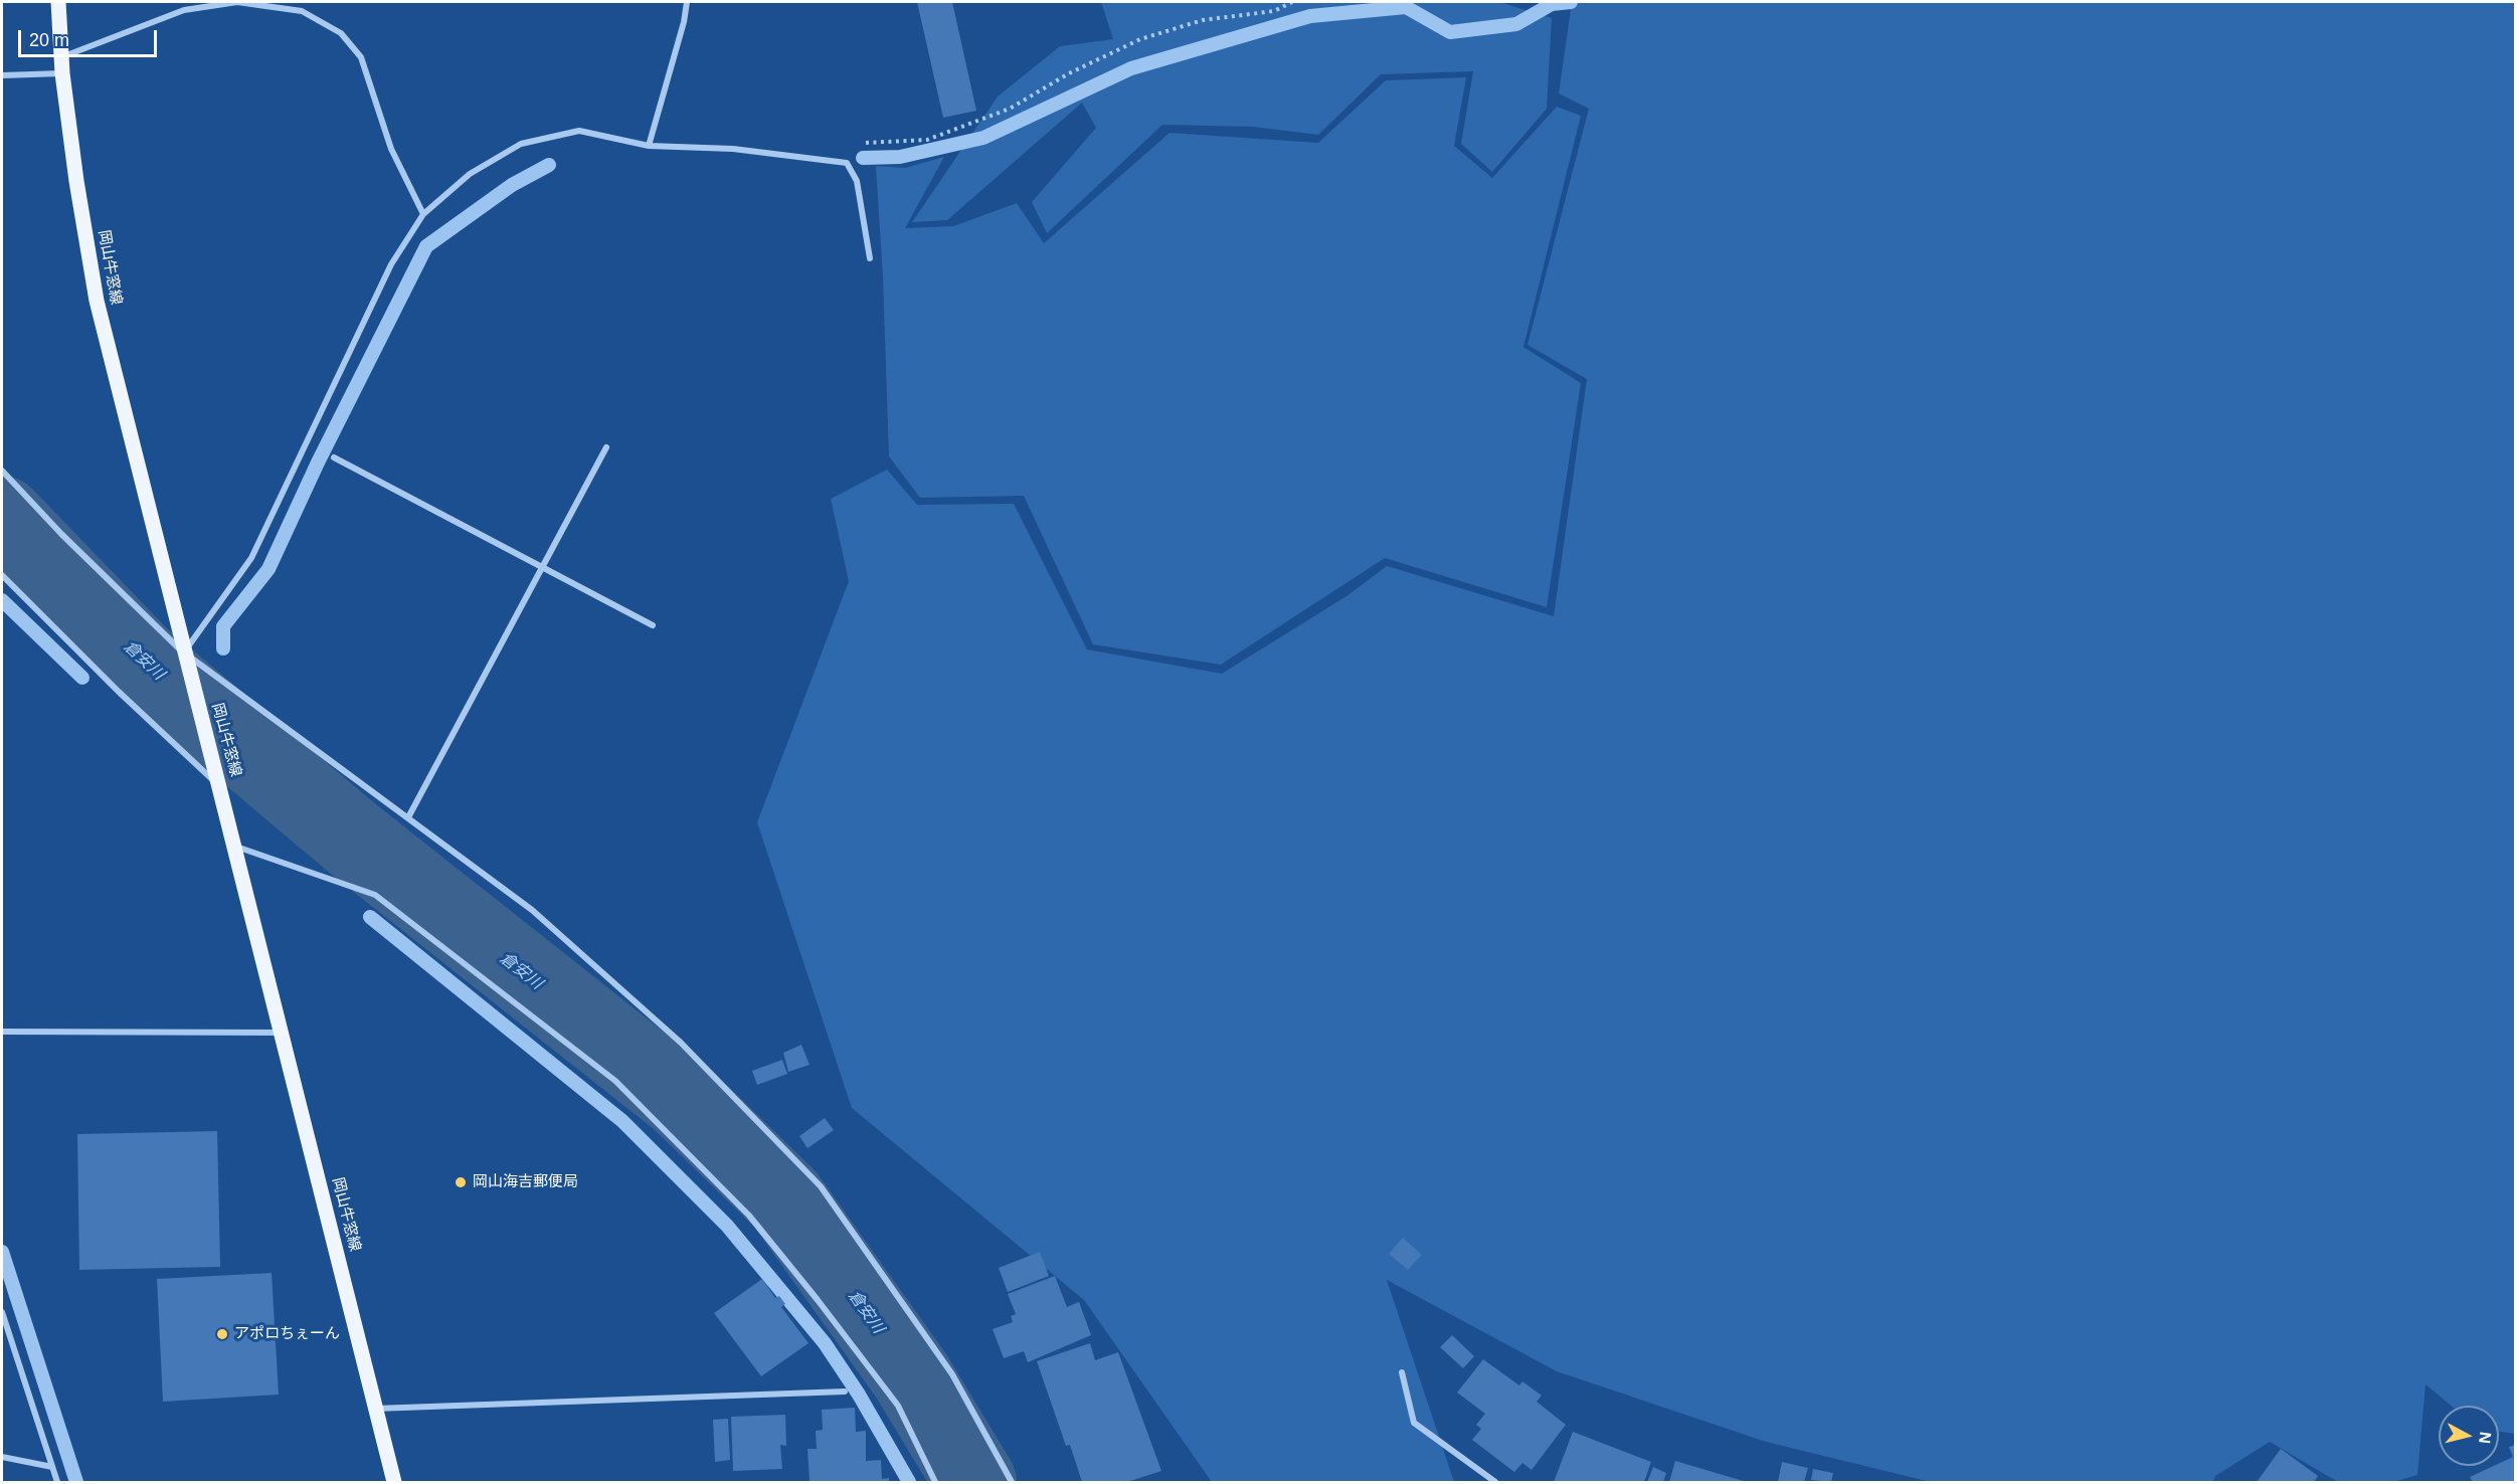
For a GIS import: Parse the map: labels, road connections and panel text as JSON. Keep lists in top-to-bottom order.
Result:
{
  "streets": {
    "main road": ["岡山牛窓線"]
  },
  "water": ["倉安川"],
  "places": ["岡山海吉郵便局", "アポロちぇーん"],
  "scale_bar": "20 m",
  "north": "right"
}
